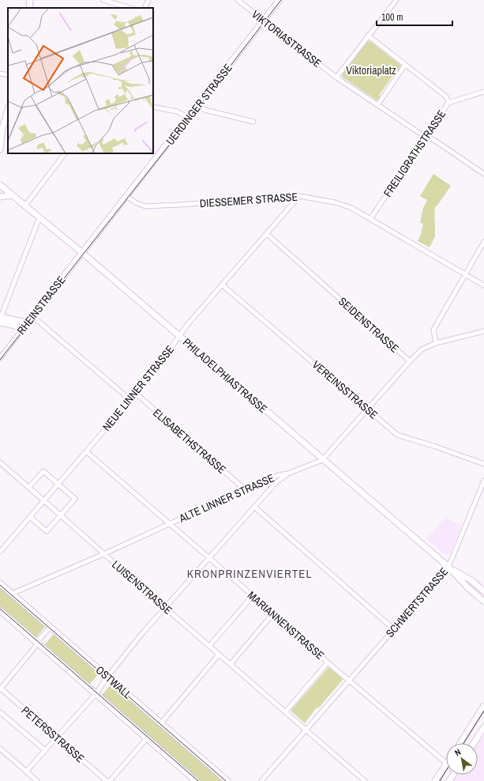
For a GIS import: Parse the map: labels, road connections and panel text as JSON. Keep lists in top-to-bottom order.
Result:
{
  "streets": {
    "main road": [
      "UERDINGER STRASSE",
      "RHEINSTRASSE",
      "PHILADELPHIASTRASSE",
      "OSTWALL"
    ],
    "street": [
      "VIKTORIASTRASSE",
      "FREILIGRATHSTRASSE",
      "DIESSEMER STRASSE",
      "SEIDENSTRASSE",
      "NEUE LINNER STRASSE",
      "VEREINSSTRASSE",
      "ELISABETHSTRASSE",
      "ALTE LINNER STRASSE",
      "LUISENSTRASSE",
      "SCHWERTSTRASSE",
      "MARIANNENSTRASSE",
      "PETERSSTRASSE"
    ]
  },
  "crossings": [
    ["VIKTORIASTRASSE", "UERDINGER STRASSE"],
    ["UERDINGER STRASSE", "DIESSEMER STRASSE"],
    ["UERDINGER STRASSE", "RHEINSTRASSE"],
    ["UERDINGER STRASSE", "PHILADELPHIASTRASSE"],
    ["FREILIGRATHSTRASSE", "DIESSEMER STRASSE"],
    ["DIESSEMER STRASSE", "NEUE LINNER STRASSE"],
    ["RHEINSTRASSE", "PHILADELPHIASTRASSE"],
    ["SEIDENSTRASSE", "NEUE LINNER STRASSE"],
    ["SEIDENSTRASSE", "ALTE LINNER STRASSE"],
    ["PHILADELPHIASTRASSE", "NEUE LINNER STRASSE"],
    ["PHILADELPHIASTRASSE", "ALTE LINNER STRASSE"],
    ["PHILADELPHIASTRASSE", "SCHWERTSTRASSE"],
    ["NEUE LINNER STRASSE", "VEREINSSTRASSE"],
    ["NEUE LINNER STRASSE", "ELISABETHSTRASSE"],
    ["NEUE LINNER STRASSE", "LUISENSTRASSE"],
    ["NEUE LINNER STRASSE", "MARIANNENSTRASSE"],
    ["VEREINSSTRASSE", "ALTE LINNER STRASSE"],
    ["ELISABETHSTRASSE", "ALTE LINNER STRASSE"],
    ["ALTE LINNER STRASSE", "LUISENSTRASSE"],
    ["ALTE LINNER STRASSE", "MARIANNENSTRASSE"],
    ["ALTE LINNER STRASSE", "OSTWALL"],
    ["LUISENSTRASSE", "SCHWERTSTRASSE"],
    ["SCHWERTSTRASSE", "MARIANNENSTRASSE"]
  ],
  "districts": ["KRONPRINZENVIERTEL"],
  "parks": ["Viktoriaplatz"],
  "scale_bar": "100 m",
  "north": "top left"
}
